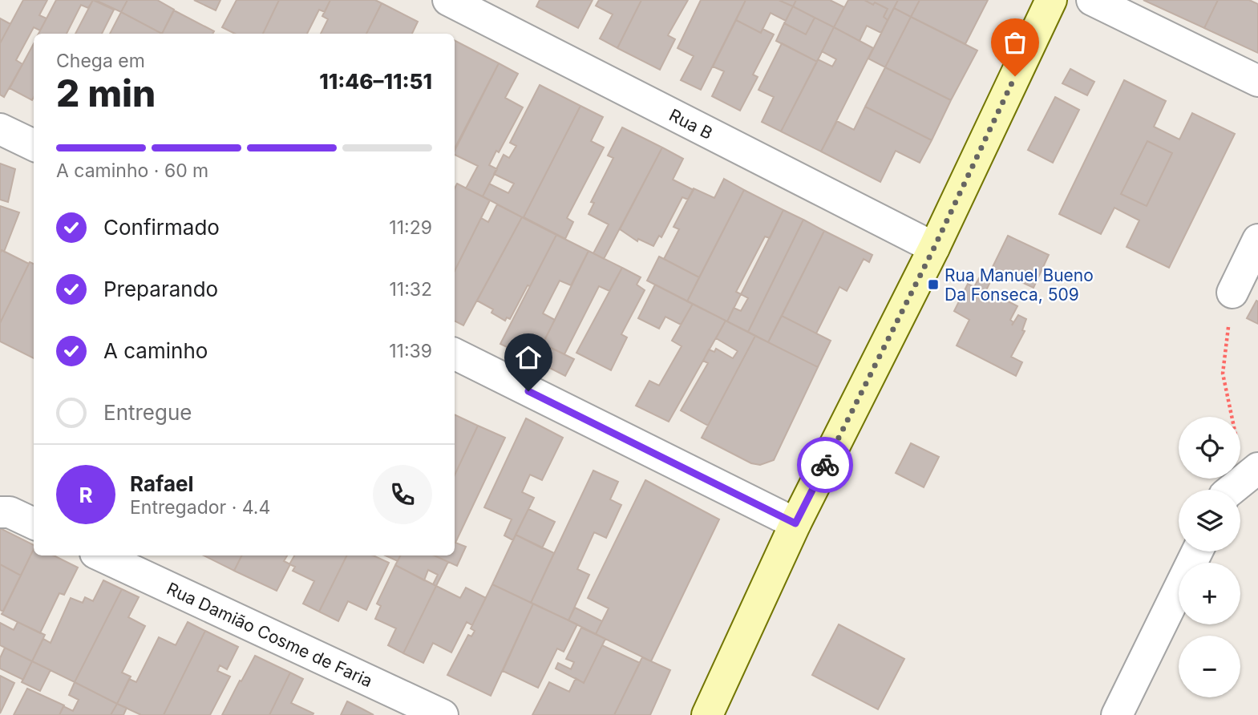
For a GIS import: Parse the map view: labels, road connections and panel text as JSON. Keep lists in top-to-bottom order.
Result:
{
  "streets": {
    "street": ["Rua B", "Rua Damião Cosme de Faria"]
  },
  "places": {
    "transit": ["Rua Manuel Bueno Da Fonseca, 509"]
  },
  "page": {
    "heading": ["2 min", "Chega em", "11:46–11:51"],
    "panel": ["Rafael", "Entregador · 4.4"],
    "bar": "A caminho · 60 m",
    "list": [
      ["Confirmado", "11:29"],
      ["Preparando", "11:32"],
      ["A caminho", "11:39"],
      "Entregue"
    ],
    "map_buttons": ["+", "−"],
    "round": "R"
  }
}
